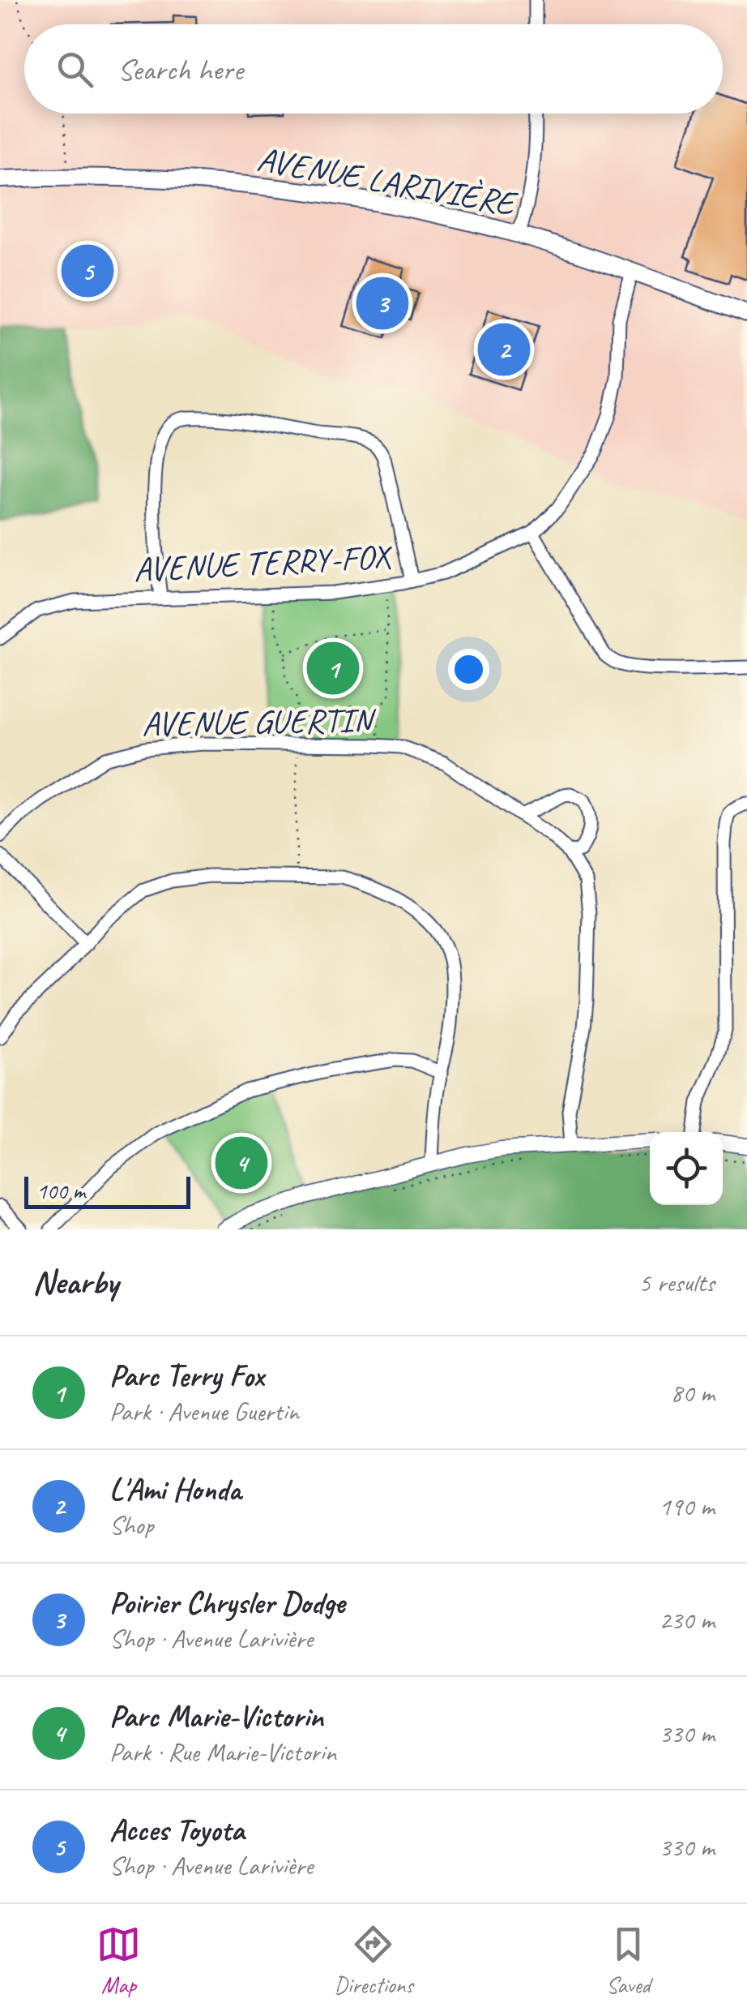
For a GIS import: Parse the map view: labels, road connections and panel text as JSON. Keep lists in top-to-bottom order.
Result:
{
  "streets": {
    "main road": ["AVENUE LARIVIÈRE"],
    "street": ["AVENUE TERRY-FOX", "AVENUE GUERTIN"]
  },
  "crossings": [
    ["AVENUE LARIVIÈRE", "AVENUE TERRY-FOX"]
  ],
  "scale_bar": "100 m",
  "page": {
    "search": "Search here",
    "pins": [
      "5",
      "3",
      "2",
      "1",
      "4"
    ],
    "scale": "100 m",
    "heading": ["Nearby", "5 results"],
    "list": [
      {
        "mark": "1",
        "name": "Parc Terry Fox",
        "note": "Park · Avenue Guertin",
        "value": "80 m"
      },
      {
        "mark": "2",
        "name": "L'Ami Honda",
        "note": "Shop",
        "value": "190 m"
      },
      {
        "mark": "3",
        "name": "Poirier Chrysler Dodge",
        "note": "Shop · Avenue Larivière",
        "value": "230 m"
      },
      {
        "mark": "4",
        "name": "Parc Marie-Victorin",
        "note": "Park · Rue Marie-Victorin",
        "value": "330 m"
      },
      {
        "mark": "5",
        "name": "Acces Toyota",
        "note": "Shop · Avenue Larivière",
        "value": "330 m"
      }
    ],
    "nav": ["Map", "Directions", "Saved"]
  }
}
